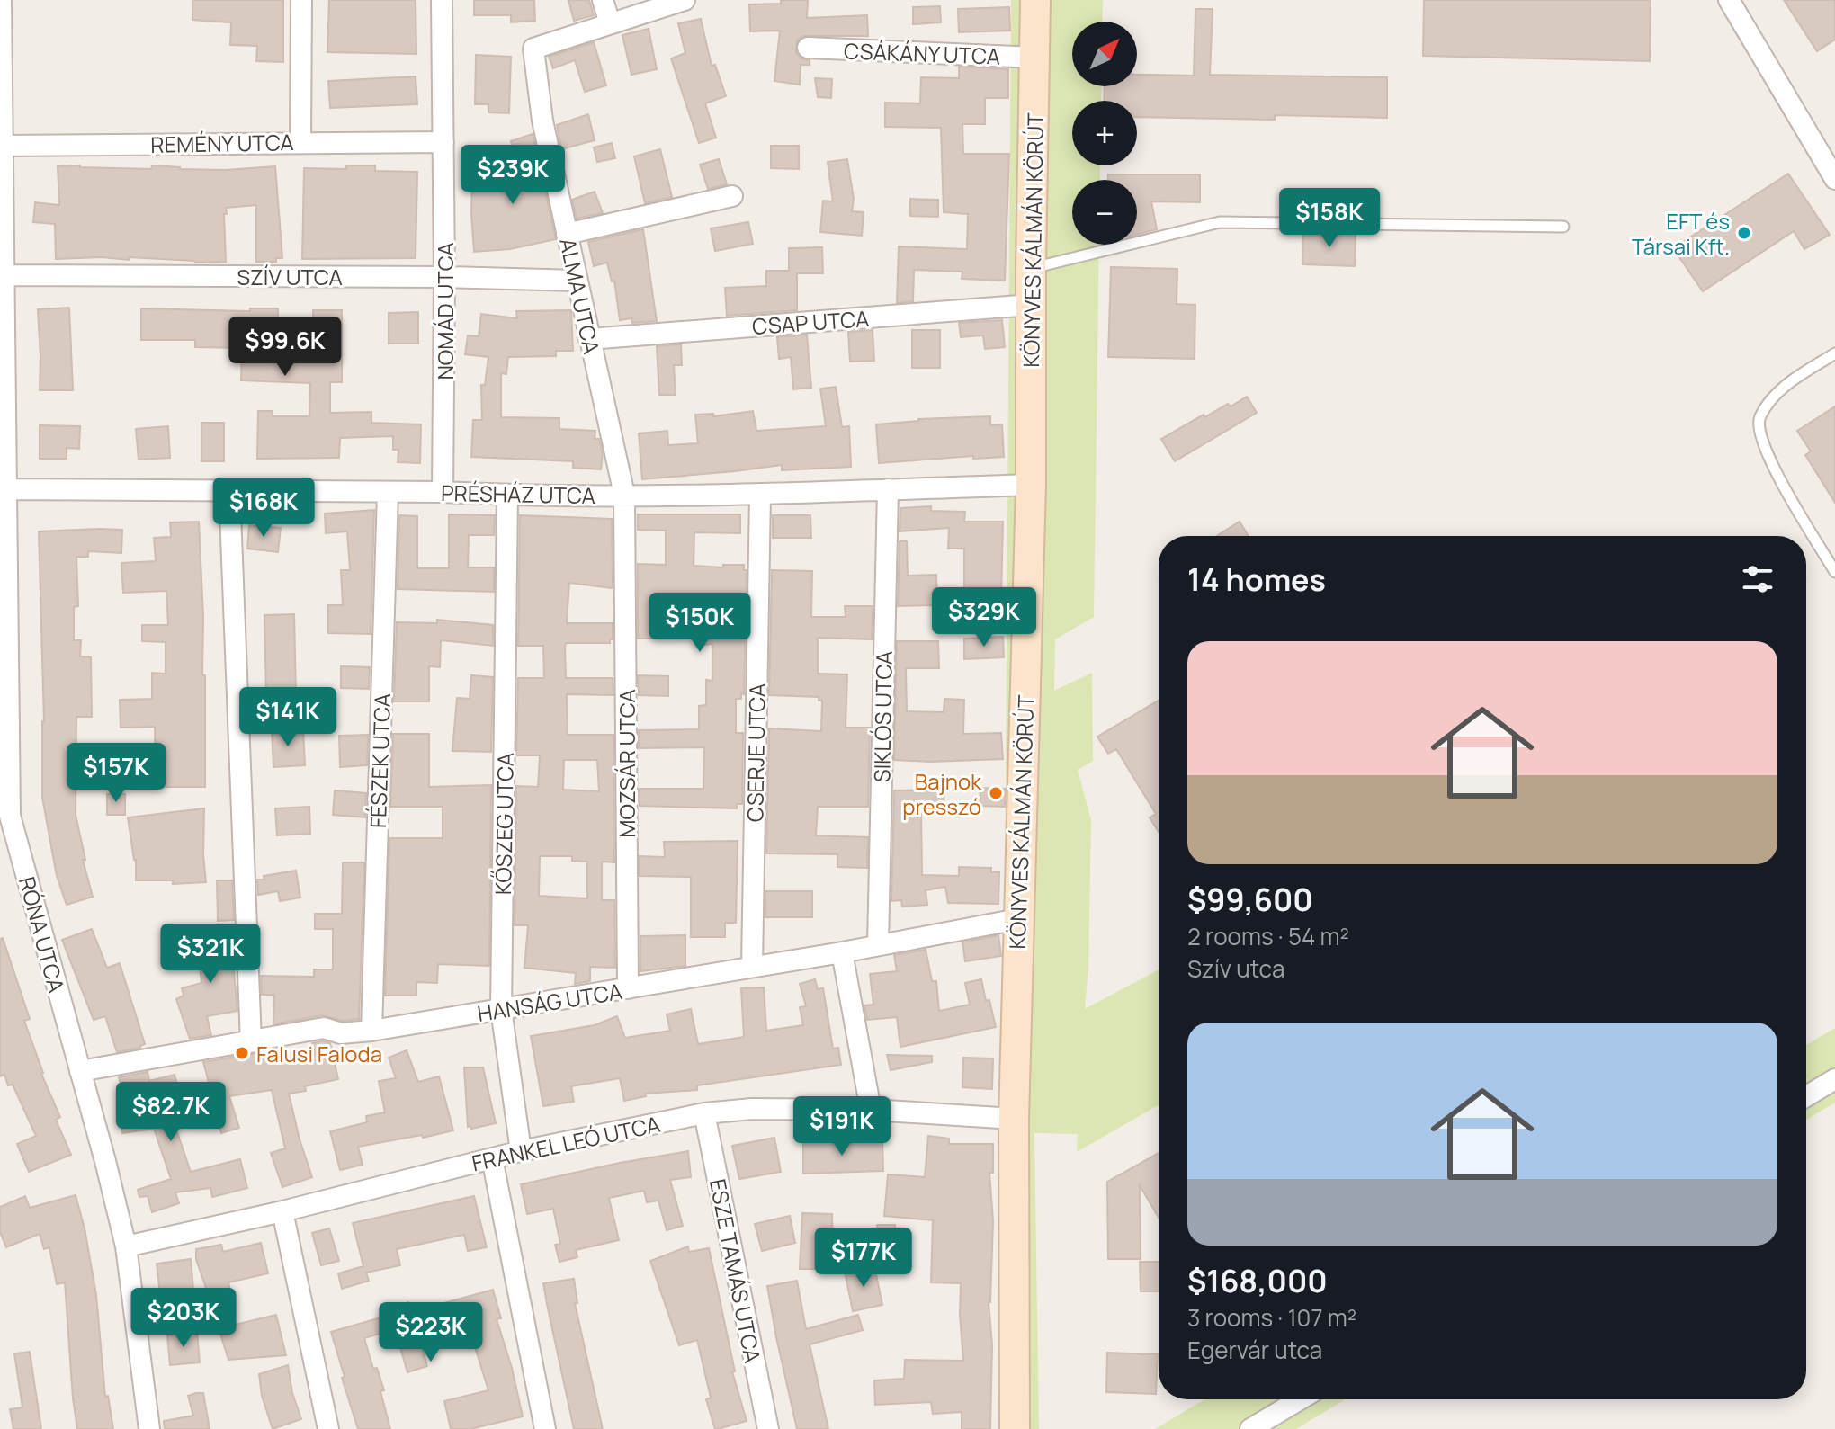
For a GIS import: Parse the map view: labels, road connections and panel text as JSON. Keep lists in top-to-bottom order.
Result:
{
  "streets": {
    "street": [
      "CSÁKÁNY UTCA",
      "REMÉNY UTCA",
      "KÖNYVES KÁLMÁN KÖRÚT",
      "SZÍV UTCA",
      "ALMA UTCA",
      "NOMÁD UTCA",
      "CSAP UTCA",
      "PRÉSHÁZ UTCA",
      "SIKLÓS UTCA",
      "CSERJE UTCA",
      "FÉSZEK UTCA",
      "MOZSÁR UTCA",
      "KŐSZEG UTCA",
      "RÓNA UTCA",
      "HANSÁG UTCA",
      "FRANKEL LEÓ UTCA",
      "ESZE TAMÁS UTCA"
    ]
  },
  "crossings": [
    ["CSÁKÁNY UTCA", "KÖNYVES KÁLMÁN KÖRÚT"],
    ["REMÉNY UTCA", "NOMÁD UTCA"],
    ["REMÉNY UTCA", "RÓNA UTCA"],
    ["KÖNYVES KÁLMÁN KÖRÚT", "CSAP UTCA"],
    ["KÖNYVES KÁLMÁN KÖRÚT", "PRÉSHÁZ UTCA"],
    ["KÖNYVES KÁLMÁN KÖRÚT", "HANSÁG UTCA"],
    ["KÖNYVES KÁLMÁN KÖRÚT", "FRANKEL LEÓ UTCA"],
    ["SZÍV UTCA", "ALMA UTCA"],
    ["SZÍV UTCA", "NOMÁD UTCA"],
    ["SZÍV UTCA", "RÓNA UTCA"],
    ["ALMA UTCA", "CSAP UTCA"],
    ["ALMA UTCA", "PRÉSHÁZ UTCA"],
    ["ALMA UTCA", "MOZSÁR UTCA"],
    ["NOMÁD UTCA", "PRÉSHÁZ UTCA"],
    ["PRÉSHÁZ UTCA", "SIKLÓS UTCA"],
    ["PRÉSHÁZ UTCA", "CSERJE UTCA"],
    ["PRÉSHÁZ UTCA", "FÉSZEK UTCA"],
    ["PRÉSHÁZ UTCA", "MOZSÁR UTCA"],
    ["PRÉSHÁZ UTCA", "KŐSZEG UTCA"],
    ["PRÉSHÁZ UTCA", "RÓNA UTCA"],
    ["SIKLÓS UTCA", "HANSÁG UTCA"],
    ["CSERJE UTCA", "HANSÁG UTCA"],
    ["FÉSZEK UTCA", "HANSÁG UTCA"],
    ["MOZSÁR UTCA", "HANSÁG UTCA"],
    ["KŐSZEG UTCA", "HANSÁG UTCA"],
    ["KŐSZEG UTCA", "FRANKEL LEÓ UTCA"],
    ["RÓNA UTCA", "HANSÁG UTCA"],
    ["RÓNA UTCA", "FRANKEL LEÓ UTCA"],
    ["FRANKEL LEÓ UTCA", "ESZE TAMÁS UTCA"]
  ],
  "places": ["EFT és Társai Kft.", "Bajnok presszó", "Falusi Faloda"],
  "north": "top right",
  "page": {
    "map_buttons": ["+", "−"],
    "price": [
      "$239K",
      "$158K",
      "$99.6K",
      "$168K",
      "$329K",
      "$150K",
      "$141K",
      "$157K",
      "$321K",
      "$82.7K",
      "$191K",
      "$177K",
      "$203K",
      "$223K"
    ],
    "heading": "14 homes",
    "list": [
      {
        "name": "$99,600",
        "note": "2 rooms · 54 m² · Szív utca"
      },
      {
        "name": "$168,000",
        "note": "3 rooms · 107 m² · Egervár utca"
      }
    ]
  }
}
